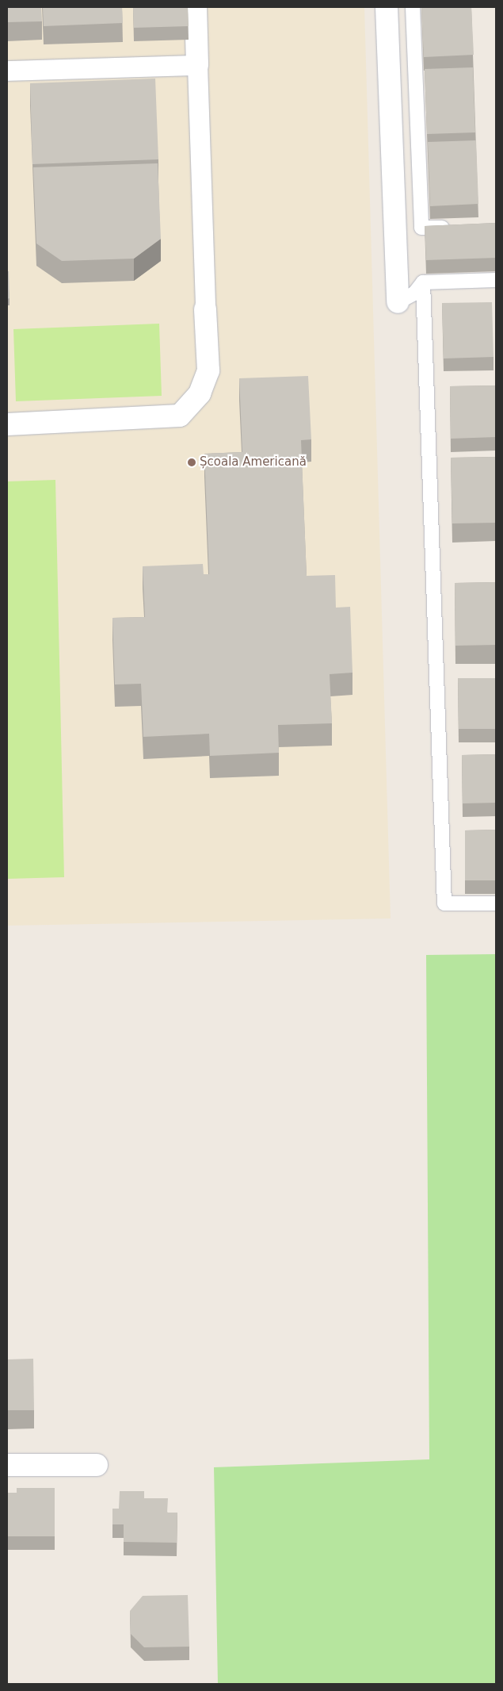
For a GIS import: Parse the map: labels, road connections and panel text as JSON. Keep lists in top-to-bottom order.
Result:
{
  "places": ["Școala Americană"]
}
